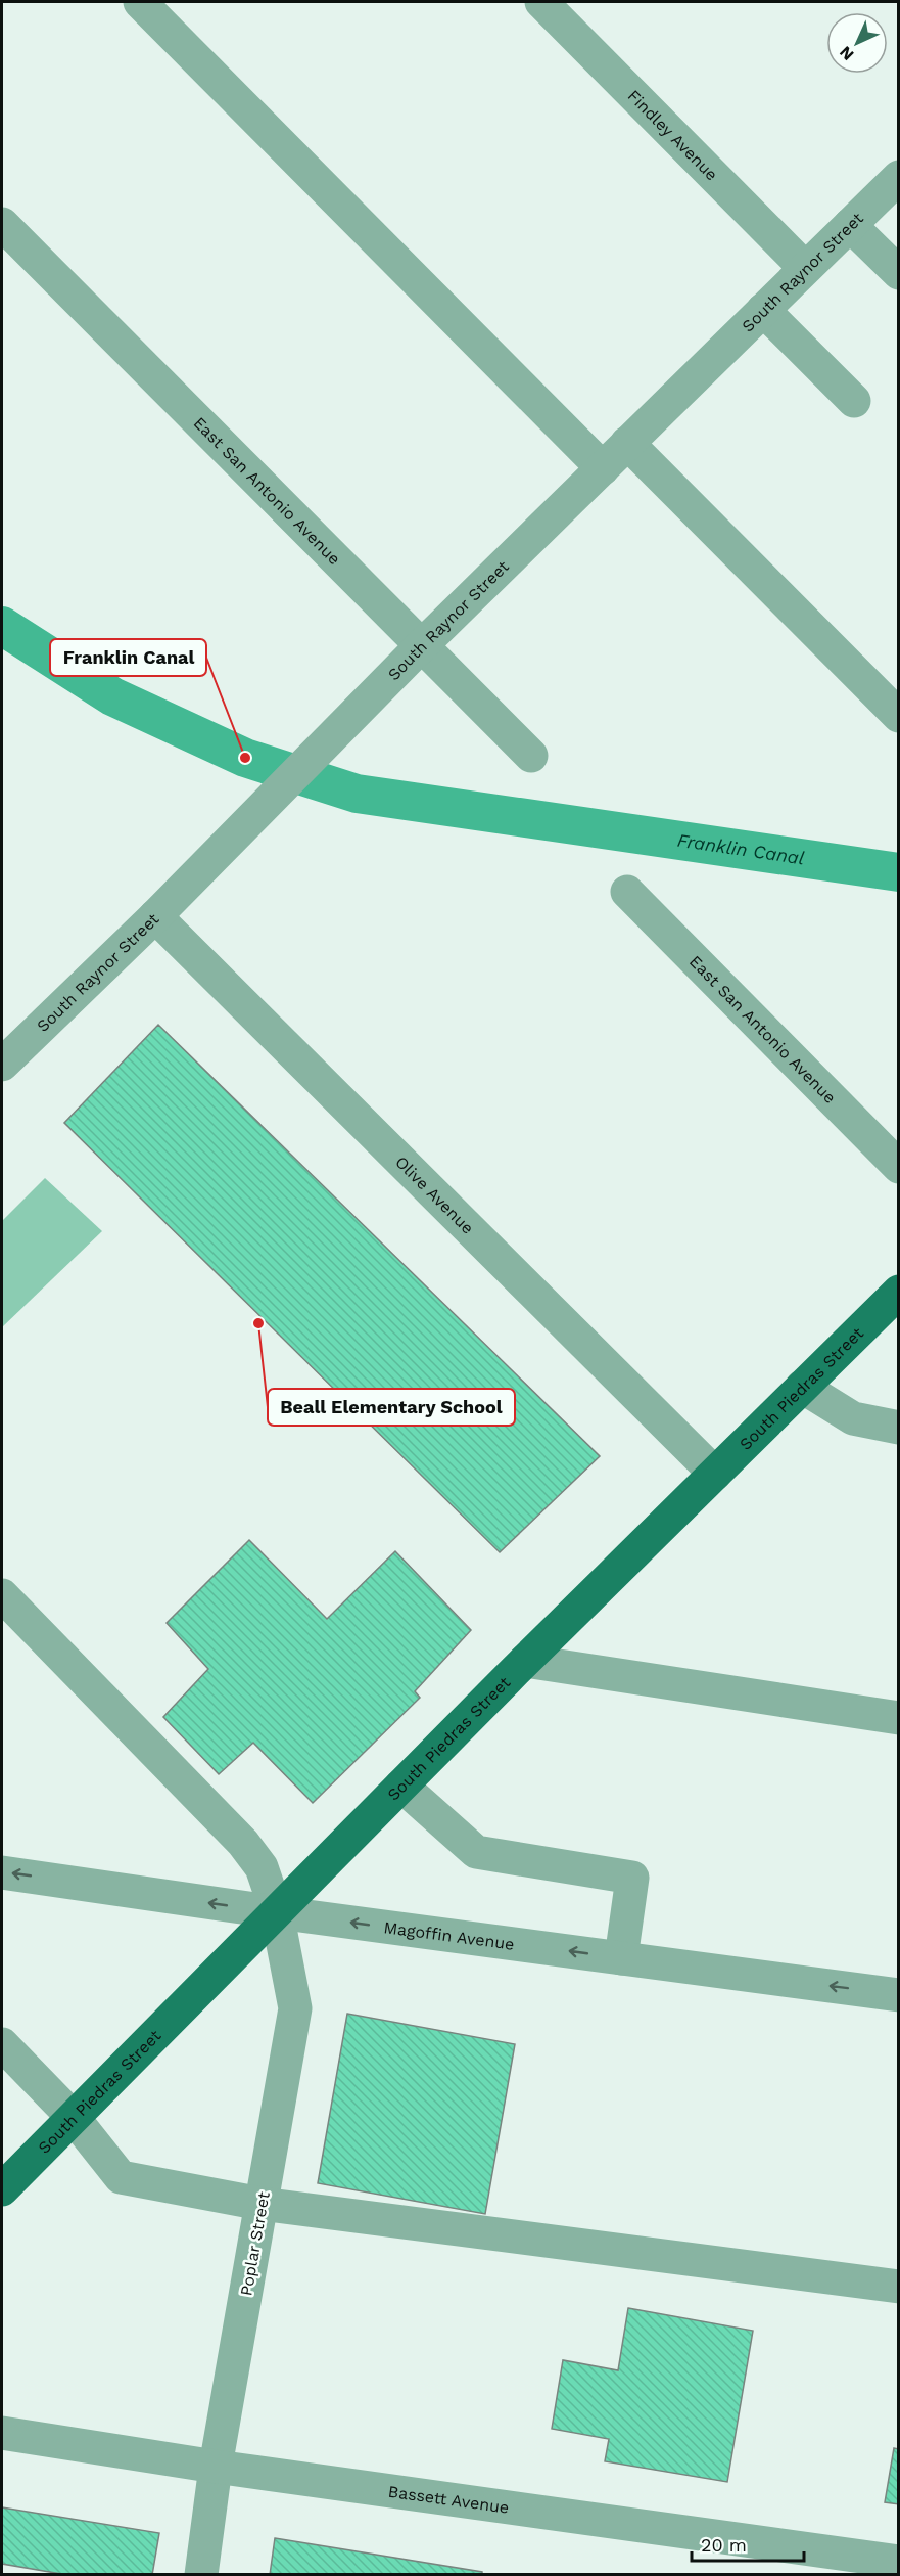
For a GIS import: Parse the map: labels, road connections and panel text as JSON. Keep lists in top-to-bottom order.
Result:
{
  "streets": {
    "main road": ["South Piedras Street"],
    "street": [
      "Findley Avenue",
      "South Raynor Street",
      "East San Antonio Avenue",
      "Olive Avenue",
      "Magoffin Avenue",
      "Poplar Street",
      "Bassett Avenue"
    ]
  },
  "crossings": [
    ["Findley Avenue", "South Raynor Street"],
    ["South Raynor Street", "East San Antonio Avenue"],
    ["South Raynor Street", "Olive Avenue"],
    ["Olive Avenue", "South Piedras Street"],
    ["South Piedras Street", "Magoffin Avenue"],
    ["South Piedras Street", "Poplar Street"],
    ["Magoffin Avenue", "Poplar Street"],
    ["Poplar Street", "Bassett Avenue"]
  ],
  "water": ["Franklin Canal"],
  "places": ["Franklin Canal", "Beall Elementary School"],
  "scale_bar": "20 m",
  "north": "bottom left"
}
